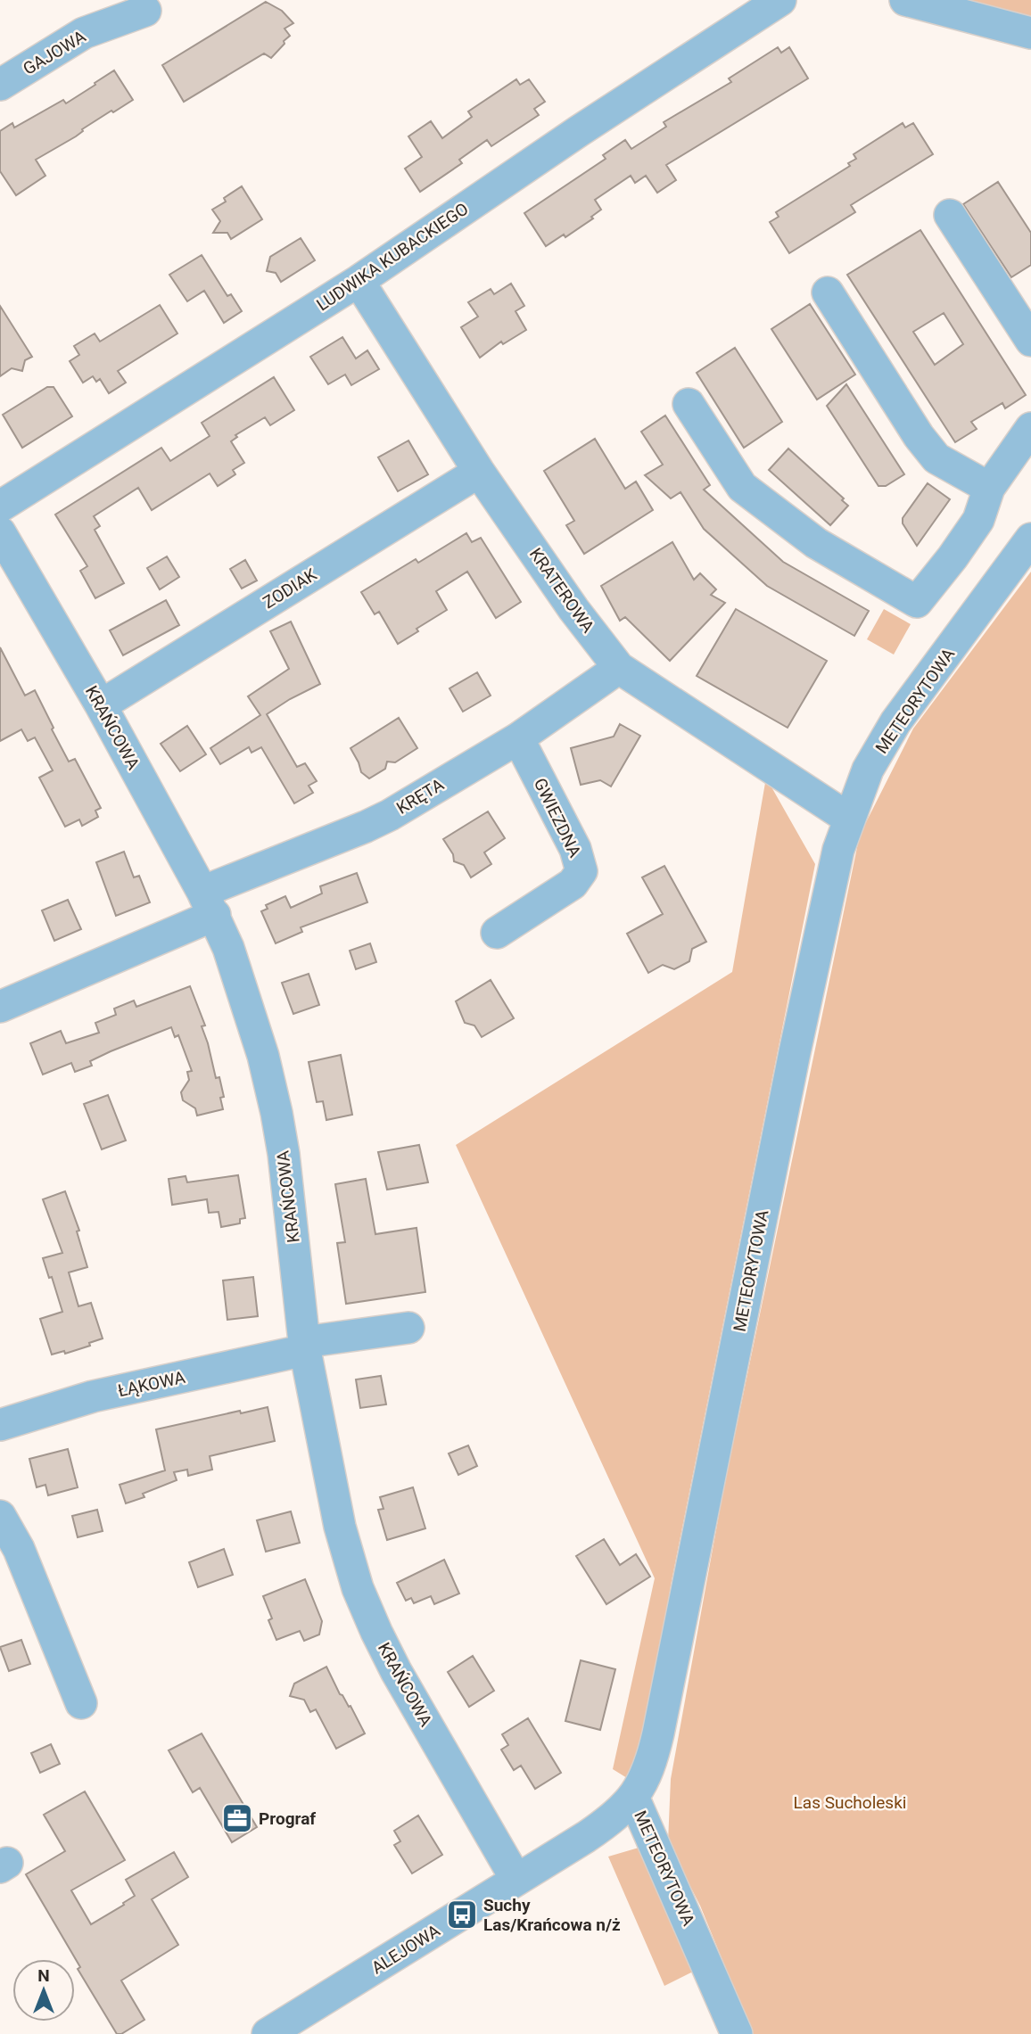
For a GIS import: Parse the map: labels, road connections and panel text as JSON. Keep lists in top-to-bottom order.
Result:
{
  "streets": {
    "street": [
      "GAJOWA",
      "LUDWIKA KUBACKIEGO",
      "ZODIAK",
      "KRATEROWA",
      "METEORYTOWA",
      "KRAŃCOWA",
      "KRĘTA",
      "GWIEZDNA",
      "ŁĄKOWA",
      "ALEJOWA"
    ]
  },
  "crossings": [
    ["LUDWIKA KUBACKIEGO", "KRATEROWA"],
    ["ZODIAK", "KRATEROWA"],
    ["ZODIAK", "KRAŃCOWA"],
    ["KRATEROWA", "METEORYTOWA"],
    ["KRATEROWA", "KRĘTA"],
    ["METEORYTOWA", "ALEJOWA"],
    ["KRAŃCOWA", "KRĘTA"],
    ["KRAŃCOWA", "ŁĄKOWA"],
    ["KRAŃCOWA", "ALEJOWA"],
    ["KRĘTA", "GWIEZDNA"]
  ],
  "parks": ["Las Sucholeski"],
  "places": {
    "office": ["Prograf"],
    "bus stop": ["Suchy Las/Krańcowa n/ż"]
  },
  "north": "top"
}
